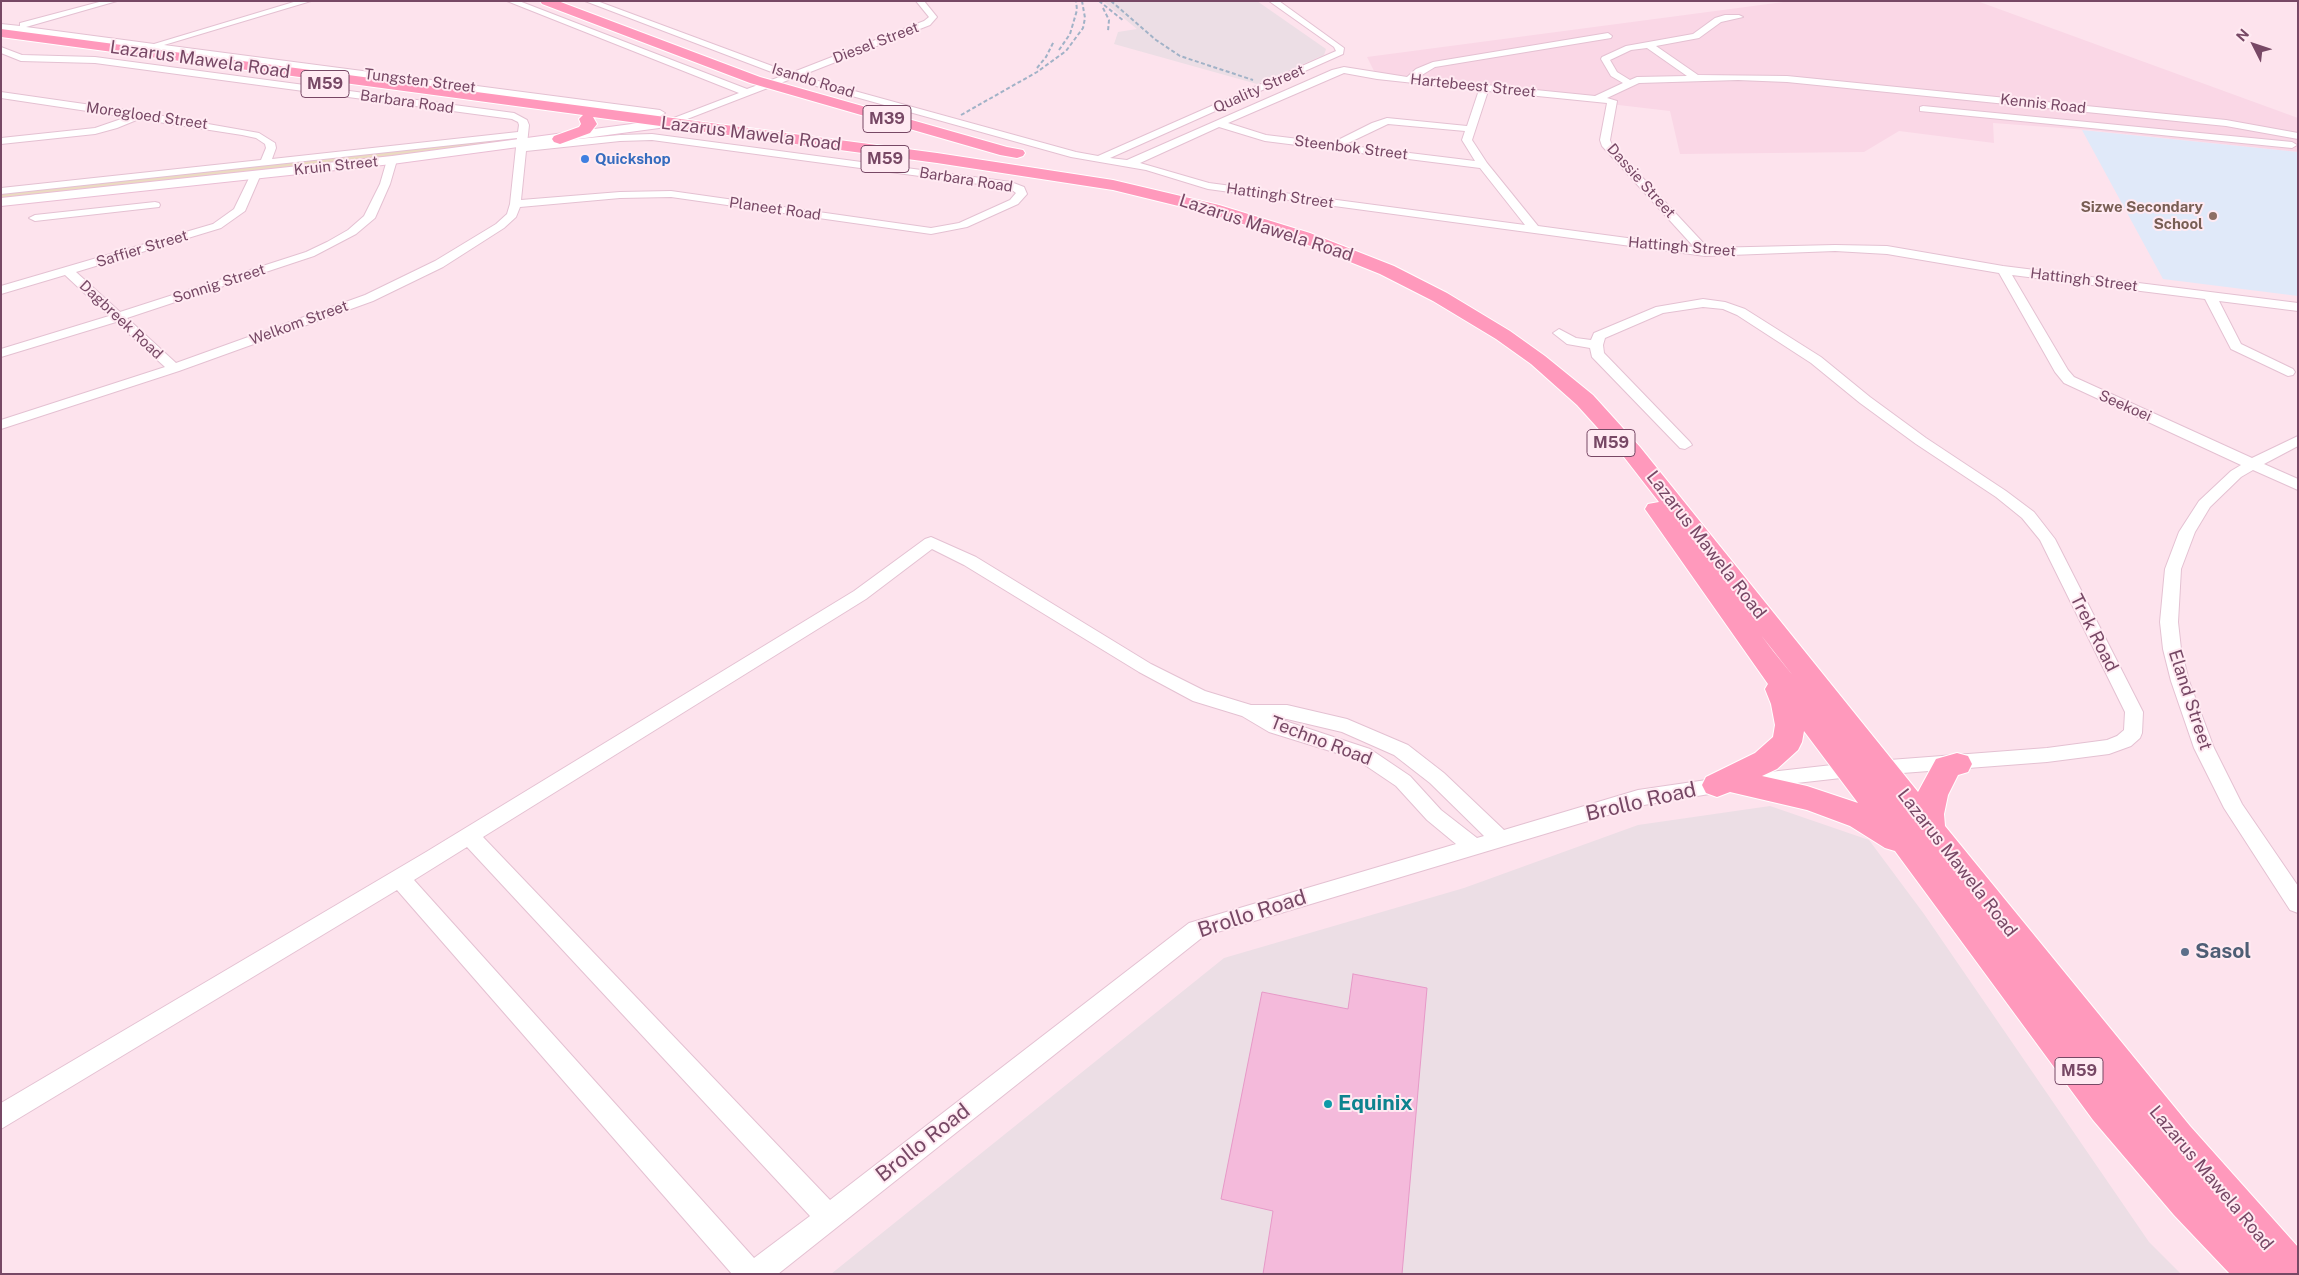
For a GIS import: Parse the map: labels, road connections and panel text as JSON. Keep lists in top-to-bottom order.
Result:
{
  "streets": {
    "main road": [
      "Lazarus Mawela Road",
      "Isando Road",
      "M59",
      "M39",
      "Kruin Street"
    ],
    "street": [
      "Diesel Street",
      "Tungsten Street",
      "Hartebeest Street",
      "Quality Street",
      "Barbara Road",
      "Kennis Road",
      "Moregloed Street",
      "Steenbok Street",
      "Dassie Street",
      "Hattingh Street",
      "Planeet Road",
      "Saffier Street",
      "Sonnig Street",
      "Dagbreek Road",
      "Welkom Street",
      "Seekoei",
      "Trek Road",
      "Eland Street",
      "Techno Road",
      "Brollo Road"
    ]
  },
  "crossings": [
    ["Diesel Street", "Tungsten Street"],
    ["Diesel Street", "Isando Road"],
    ["Lazarus Mawela Road", "Tungsten Street"],
    ["Lazarus Mawela Road", "Isando Road"],
    ["Lazarus Mawela Road", "M59"],
    ["Lazarus Mawela Road", "M39"],
    ["Lazarus Mawela Road", "Kruin Street"],
    ["Lazarus Mawela Road", "Trek Road"],
    ["Lazarus Mawela Road", "Brollo Road"],
    ["Tungsten Street", "Isando Road"],
    ["Tungsten Street", "Kruin Street"],
    ["Isando Road", "Quality Street"],
    ["Isando Road", "M39"],
    ["Isando Road", "Hattingh Street"],
    ["M59", "Trek Road"],
    ["M59", "Brollo Road"],
    ["Hartebeest Street", "Kennis Road"],
    ["Hartebeest Street", "Steenbok Street"],
    ["Hartebeest Street", "Dassie Street"],
    ["Quality Street", "Hattingh Street"],
    ["Barbara Road", "Kruin Street"],
    ["Barbara Road", "Planeet Road"],
    ["Barbara Road", "Welkom Street"],
    ["Moregloed Street", "Kruin Street"],
    ["Moregloed Street", "Saffier Street"],
    ["Kruin Street", "Saffier Street"],
    ["Kruin Street", "Sonnig Street"],
    ["Kruin Street", "Welkom Street"],
    ["Dassie Street", "Hattingh Street"],
    ["Hattingh Street", "Seekoei"],
    ["Planeet Road", "Welkom Street"],
    ["Saffier Street", "Dagbreek Road"],
    ["Sonnig Street", "Dagbreek Road"],
    ["Dagbreek Road", "Welkom Street"],
    ["Seekoei", "Eland Street"],
    ["Trek Road", "Brollo Road"],
    ["Techno Road", "Brollo Road"]
  ],
  "places": [
    "Quickshop",
    "Sizwe Secondary School",
    "Sasol",
    "Equinix"
  ],
  "north": "top left"
}
